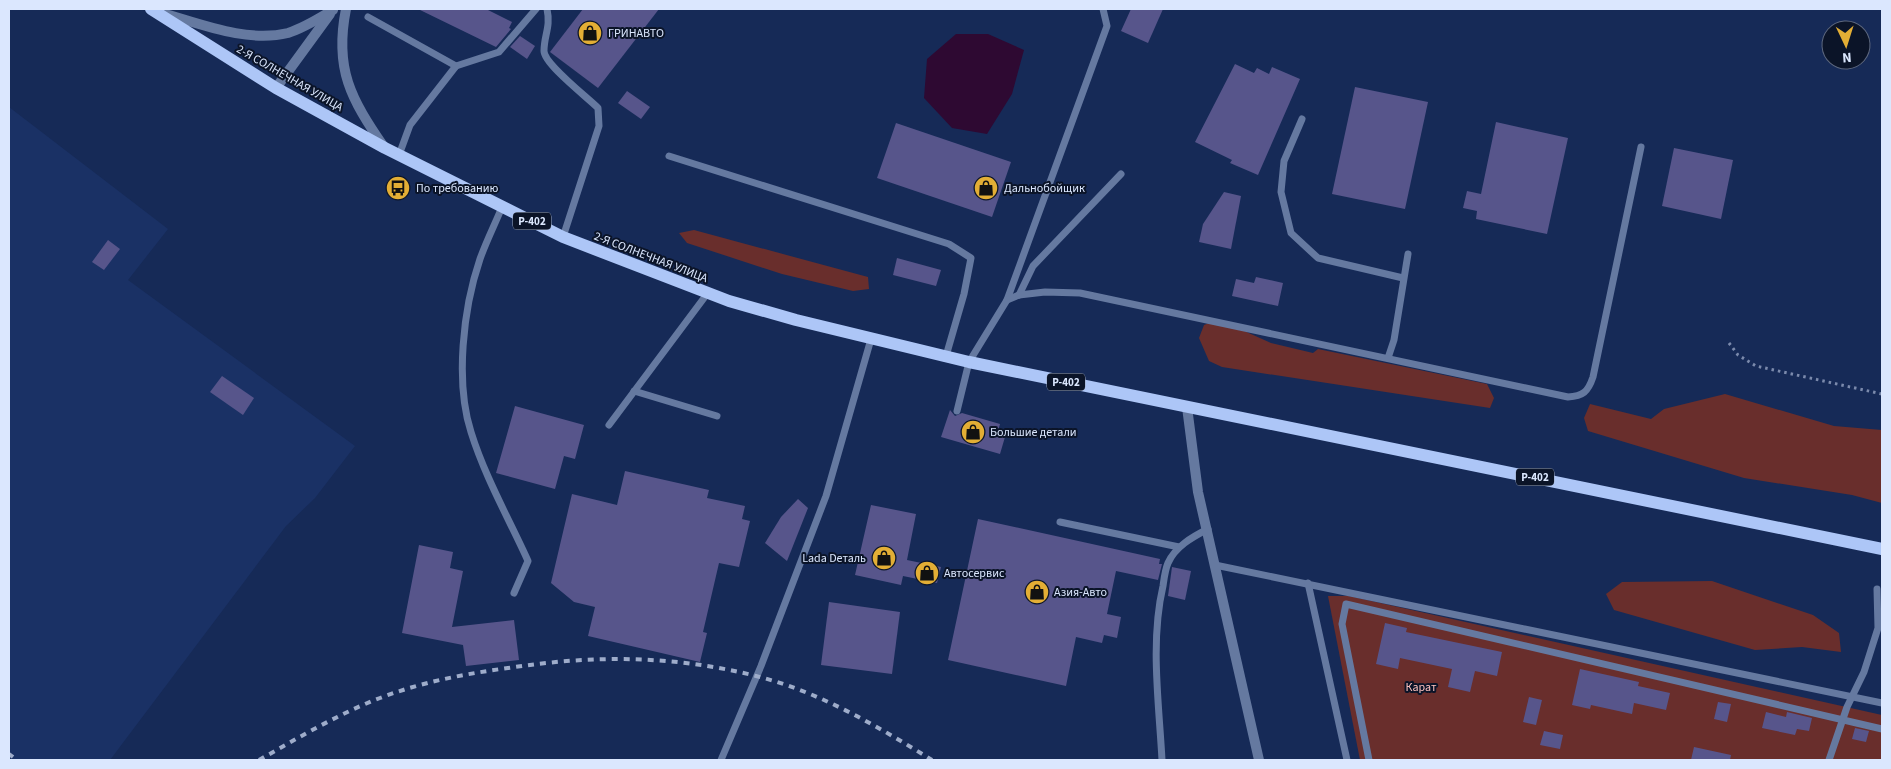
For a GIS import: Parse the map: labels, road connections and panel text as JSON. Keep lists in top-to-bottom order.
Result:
{
  "streets": {
    "main road": ["2-Я СОЛНЕЧНАЯ УЛИЦА", "Р-402"]
  },
  "crossings": [
    ["2-Я СОЛНЕЧНАЯ УЛИЦА", "Р-402"]
  ],
  "parks": ["Карат"],
  "places": {
    "shop": [
      "ГРИНАВТО",
      "Дальнобойщик",
      "Большие детали",
      "Lada Dеталь",
      "Автосервис",
      "Азия-Авто"
    ],
    "bus stop": ["По требованию"]
  },
  "north": "bottom"
}
